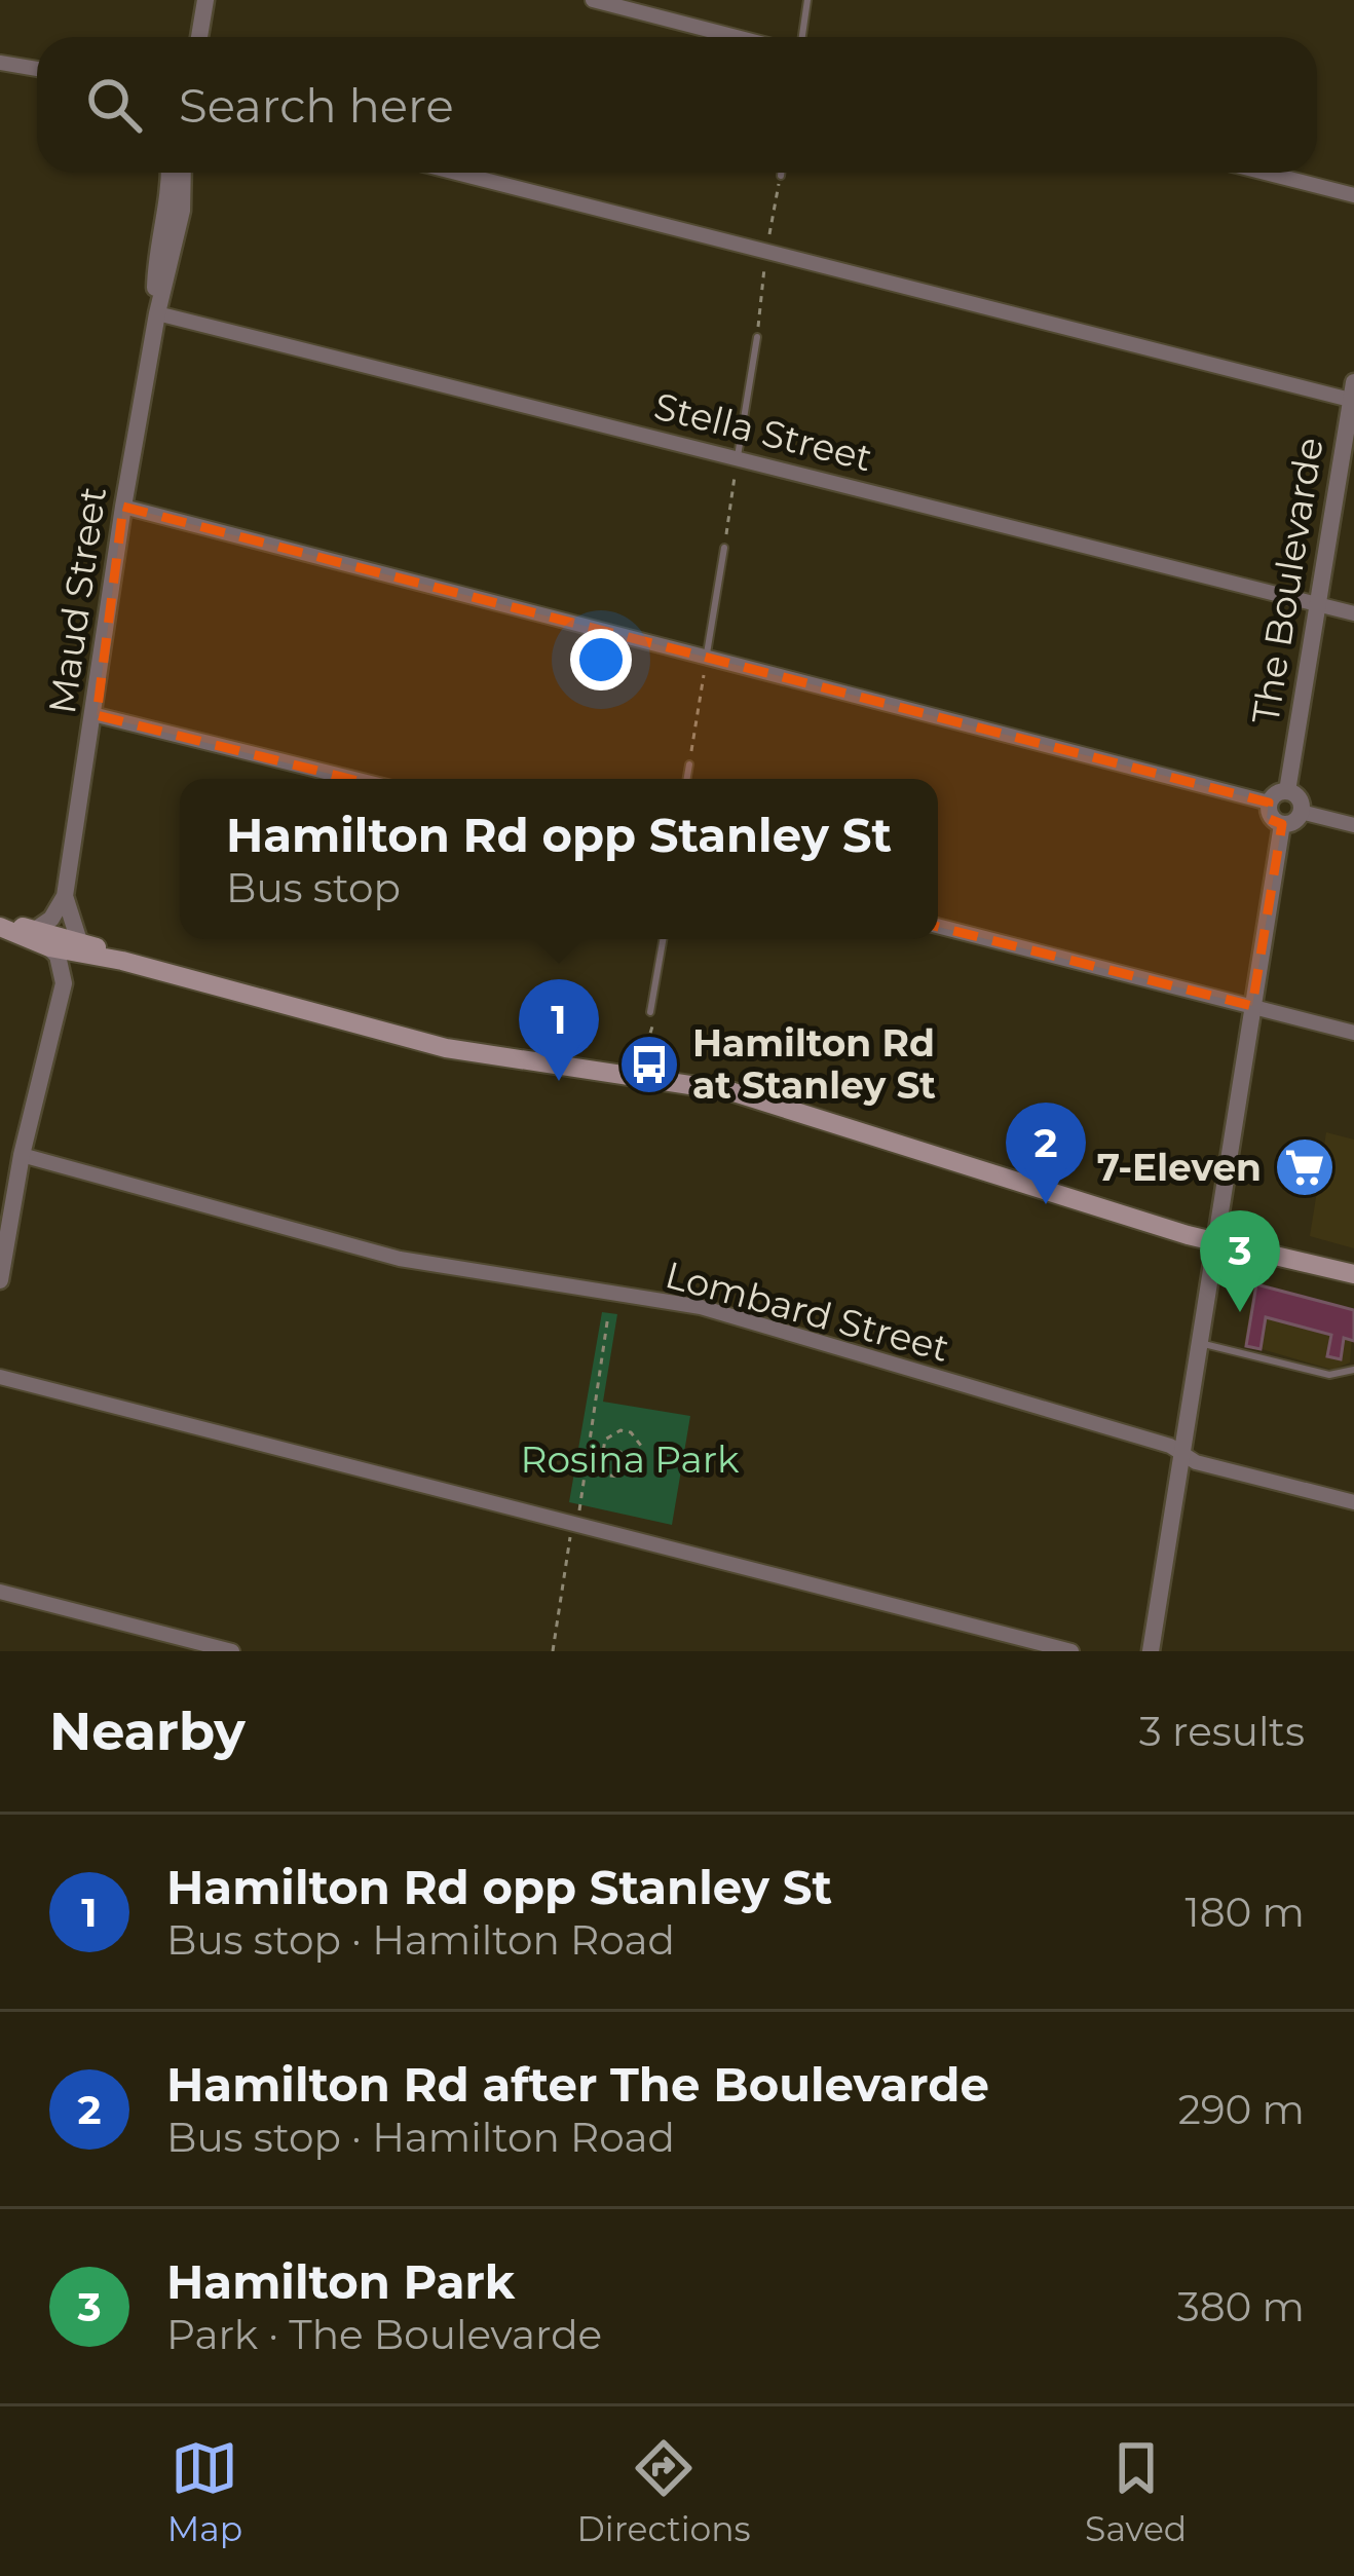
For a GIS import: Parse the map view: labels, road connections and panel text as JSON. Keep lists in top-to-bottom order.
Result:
{
  "streets": {
    "street": [
      "Stella Street",
      "The Boulevarde",
      "Maud Street",
      "Lombard Street"
    ]
  },
  "crossings": [
    ["Stella Street", "The Boulevarde"],
    ["Stella Street", "Maud Street"]
  ],
  "parks": ["Rosina Park"],
  "places": {
    "bus stop": ["Hamilton Rd at Stanley St"],
    "supermarket": ["7-Eleven"]
  },
  "page": {
    "search": "Search here",
    "popup": ["Hamilton Rd opp Stanley St", "Bus stop"],
    "pins": ["1", "2", "3"],
    "heading": ["Nearby", "3 results"],
    "list": [
      {
        "mark": "1",
        "name": "Hamilton Rd opp Stanley St",
        "note": "Bus stop · Hamilton Road",
        "value": "180 m"
      },
      {
        "mark": "2",
        "name": "Hamilton Rd after The Boulevarde",
        "note": "Bus stop · Hamilton Road",
        "value": "290 m"
      },
      {
        "mark": "3",
        "name": "Hamilton Park",
        "note": "Park · The Boulevarde",
        "value": "380 m"
      }
    ],
    "nav": ["Map", "Directions", "Saved"]
  }
}
